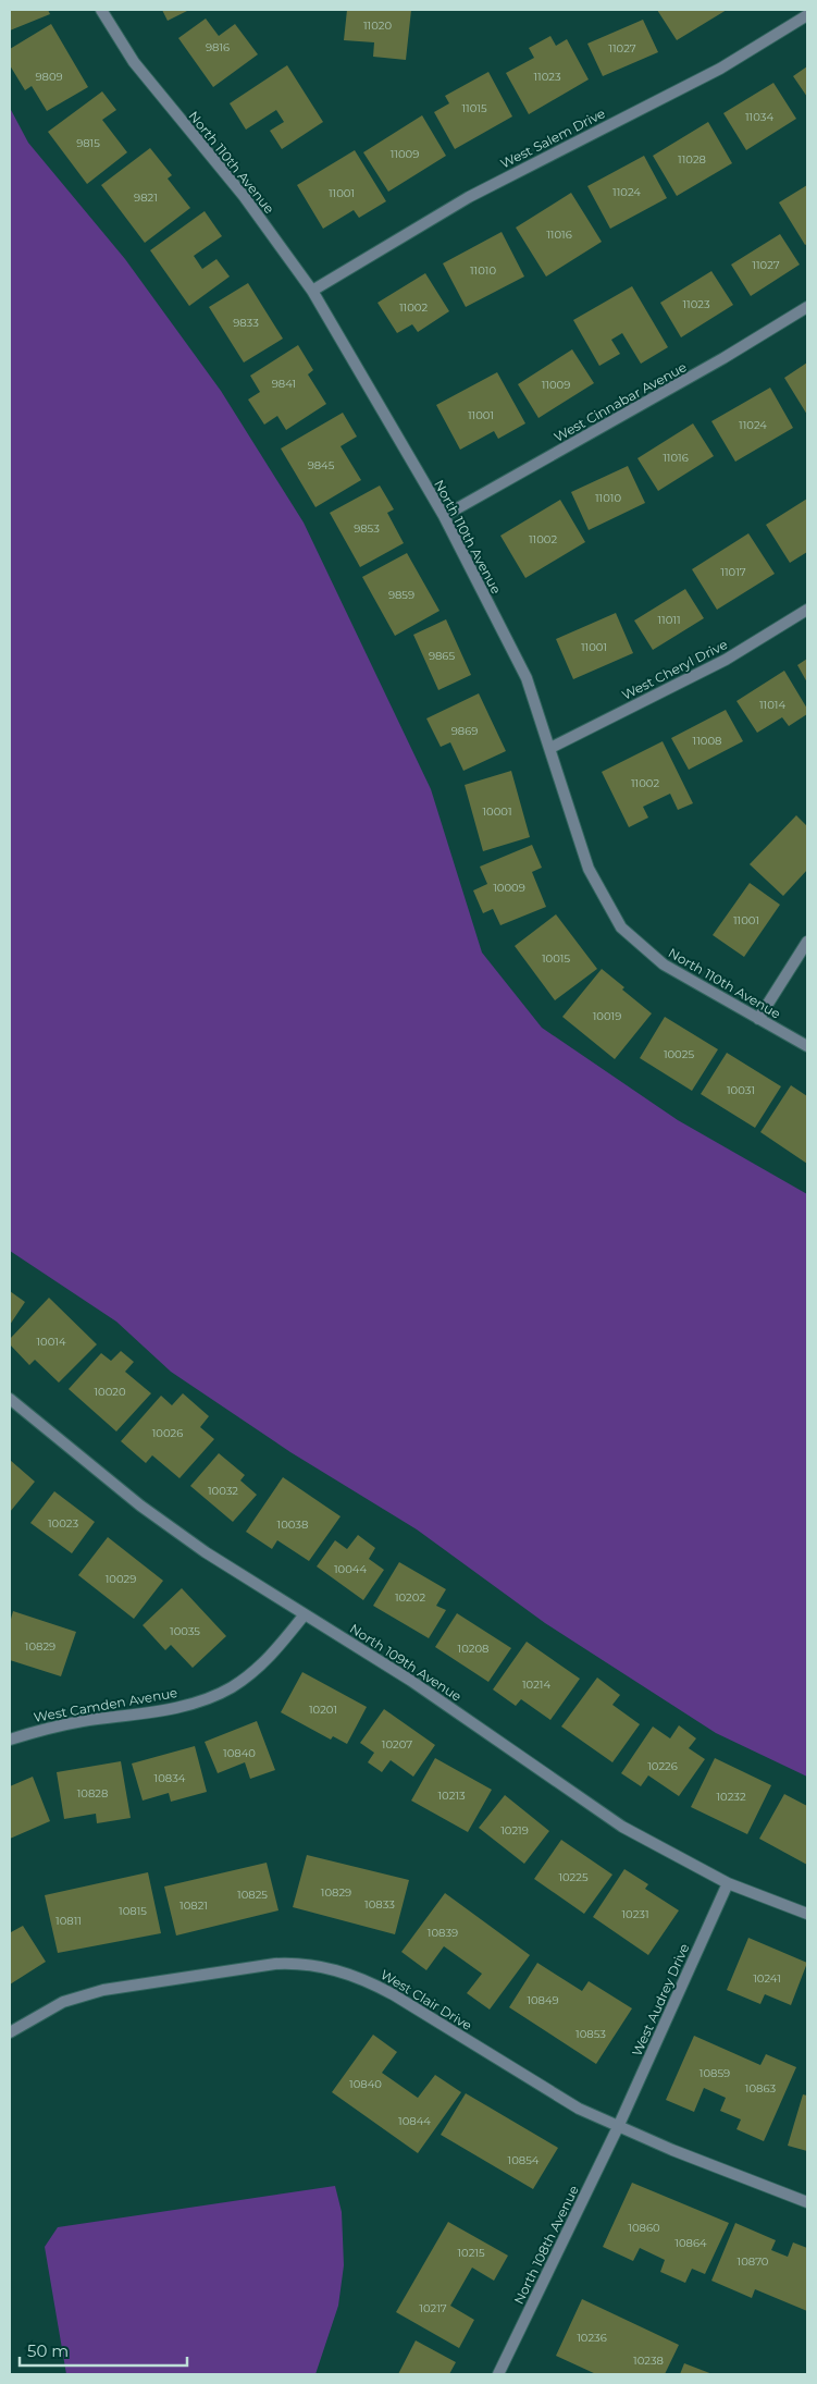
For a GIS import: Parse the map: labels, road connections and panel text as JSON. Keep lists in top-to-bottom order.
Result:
{
  "streets": {
    "street": [
      "West Salem Drive",
      "North 110th Avenue",
      "West Cinnabar Avenue",
      "West Cheryl Drive",
      "North 109th Avenue",
      "West Camden Avenue",
      "West Clair Drive",
      "West Audrey Drive",
      "North 108th Avenue"
    ]
  },
  "crossings": [
    ["West Salem Drive", "North 110th Avenue"],
    ["North 110th Avenue", "West Cinnabar Avenue"],
    ["North 110th Avenue", "West Cheryl Drive"],
    ["North 109th Avenue", "West Camden Avenue"],
    ["North 109th Avenue", "West Audrey Drive"],
    ["West Clair Drive", "West Audrey Drive"],
    ["West Clair Drive", "North 108th Avenue"],
    ["West Audrey Drive", "North 108th Avenue"]
  ],
  "house_numbers": [
    "11020",
    "9816",
    "11027",
    "9809",
    "11023",
    "11015",
    "11034",
    "9815",
    "11009",
    "11028",
    "11024",
    "11001",
    "9821",
    "11016",
    "11027",
    "11010",
    "11023",
    "11002",
    "9833",
    "9841",
    "11009",
    "11001",
    "11024",
    "11016",
    "9845",
    "11010",
    "9853",
    "11002",
    "11017",
    "9859",
    "11011",
    "11001",
    "9865",
    "11014",
    "9869",
    "11008",
    "11002",
    "10001",
    "10009",
    "11001",
    "10015",
    "10019",
    "10025",
    "10031",
    "10014",
    "10020",
    "10026",
    "10032",
    "10023",
    "10038",
    "10044",
    "10029",
    "10202",
    "10035",
    "10829",
    "10208",
    "10214",
    "10201",
    "10207",
    "10840",
    "10226",
    "10834",
    "10828",
    "10213",
    "10232",
    "10219",
    "10225",
    "10829",
    "10825",
    "10833",
    "10821",
    "10815",
    "10231",
    "10811",
    "10839",
    "10241",
    "10849",
    "10853",
    "10859",
    "10840",
    "10863",
    "10844",
    "10854",
    "10860",
    "10864",
    "10215",
    "10870",
    "10217",
    "10236",
    "10238"
  ],
  "scale_bar": "50 m"
}
